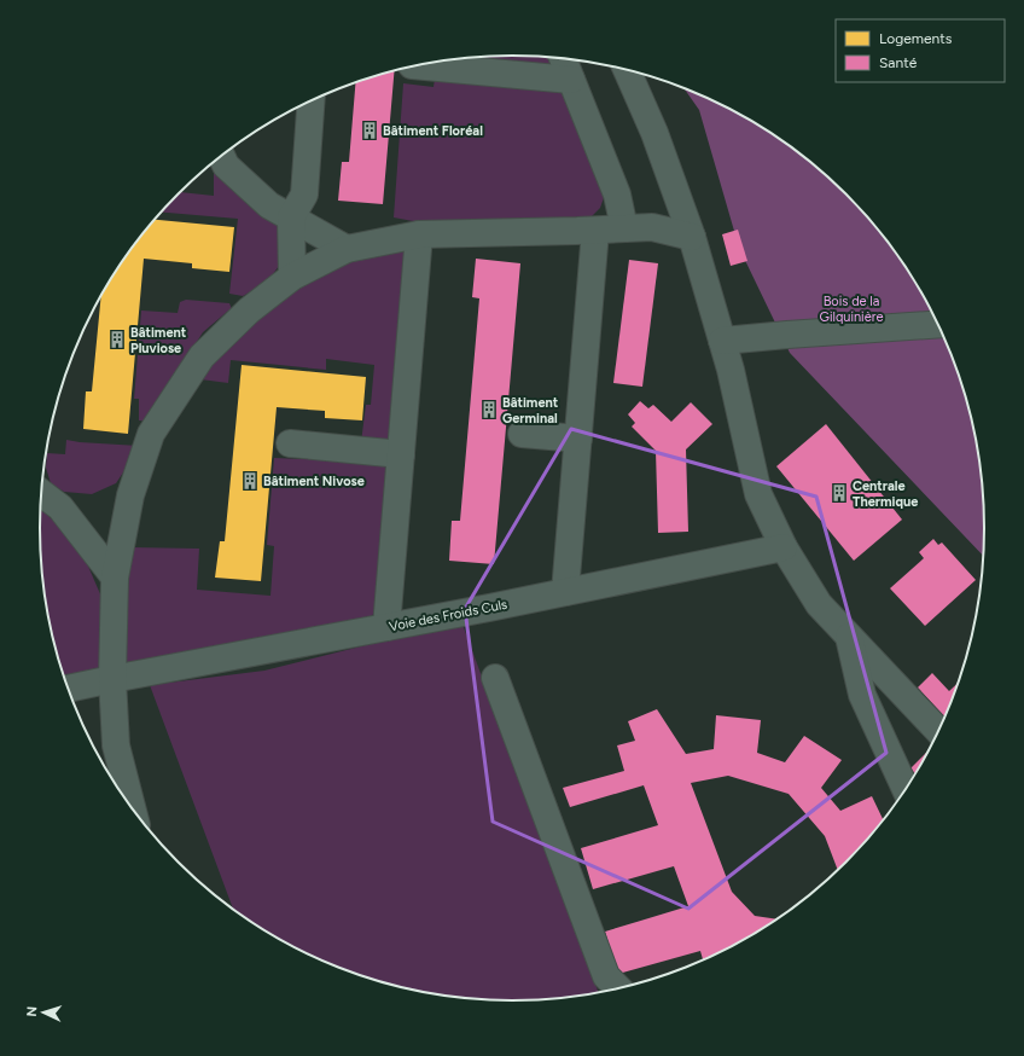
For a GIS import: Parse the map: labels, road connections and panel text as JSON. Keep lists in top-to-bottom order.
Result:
{
  "streets": {
    "lane": ["Voie des Froids Culs"]
  },
  "parks": ["Bois de la Gilquinière"],
  "places": {
    "building": [
      "Bâtiment Floréal",
      "Bâtiment Pluviose",
      "Bâtiment Germinal",
      "Bâtiment Nivose",
      "Centrale Thermique"
    ]
  },
  "legend": ["Logements", "Santé"],
  "north": "left"
}
